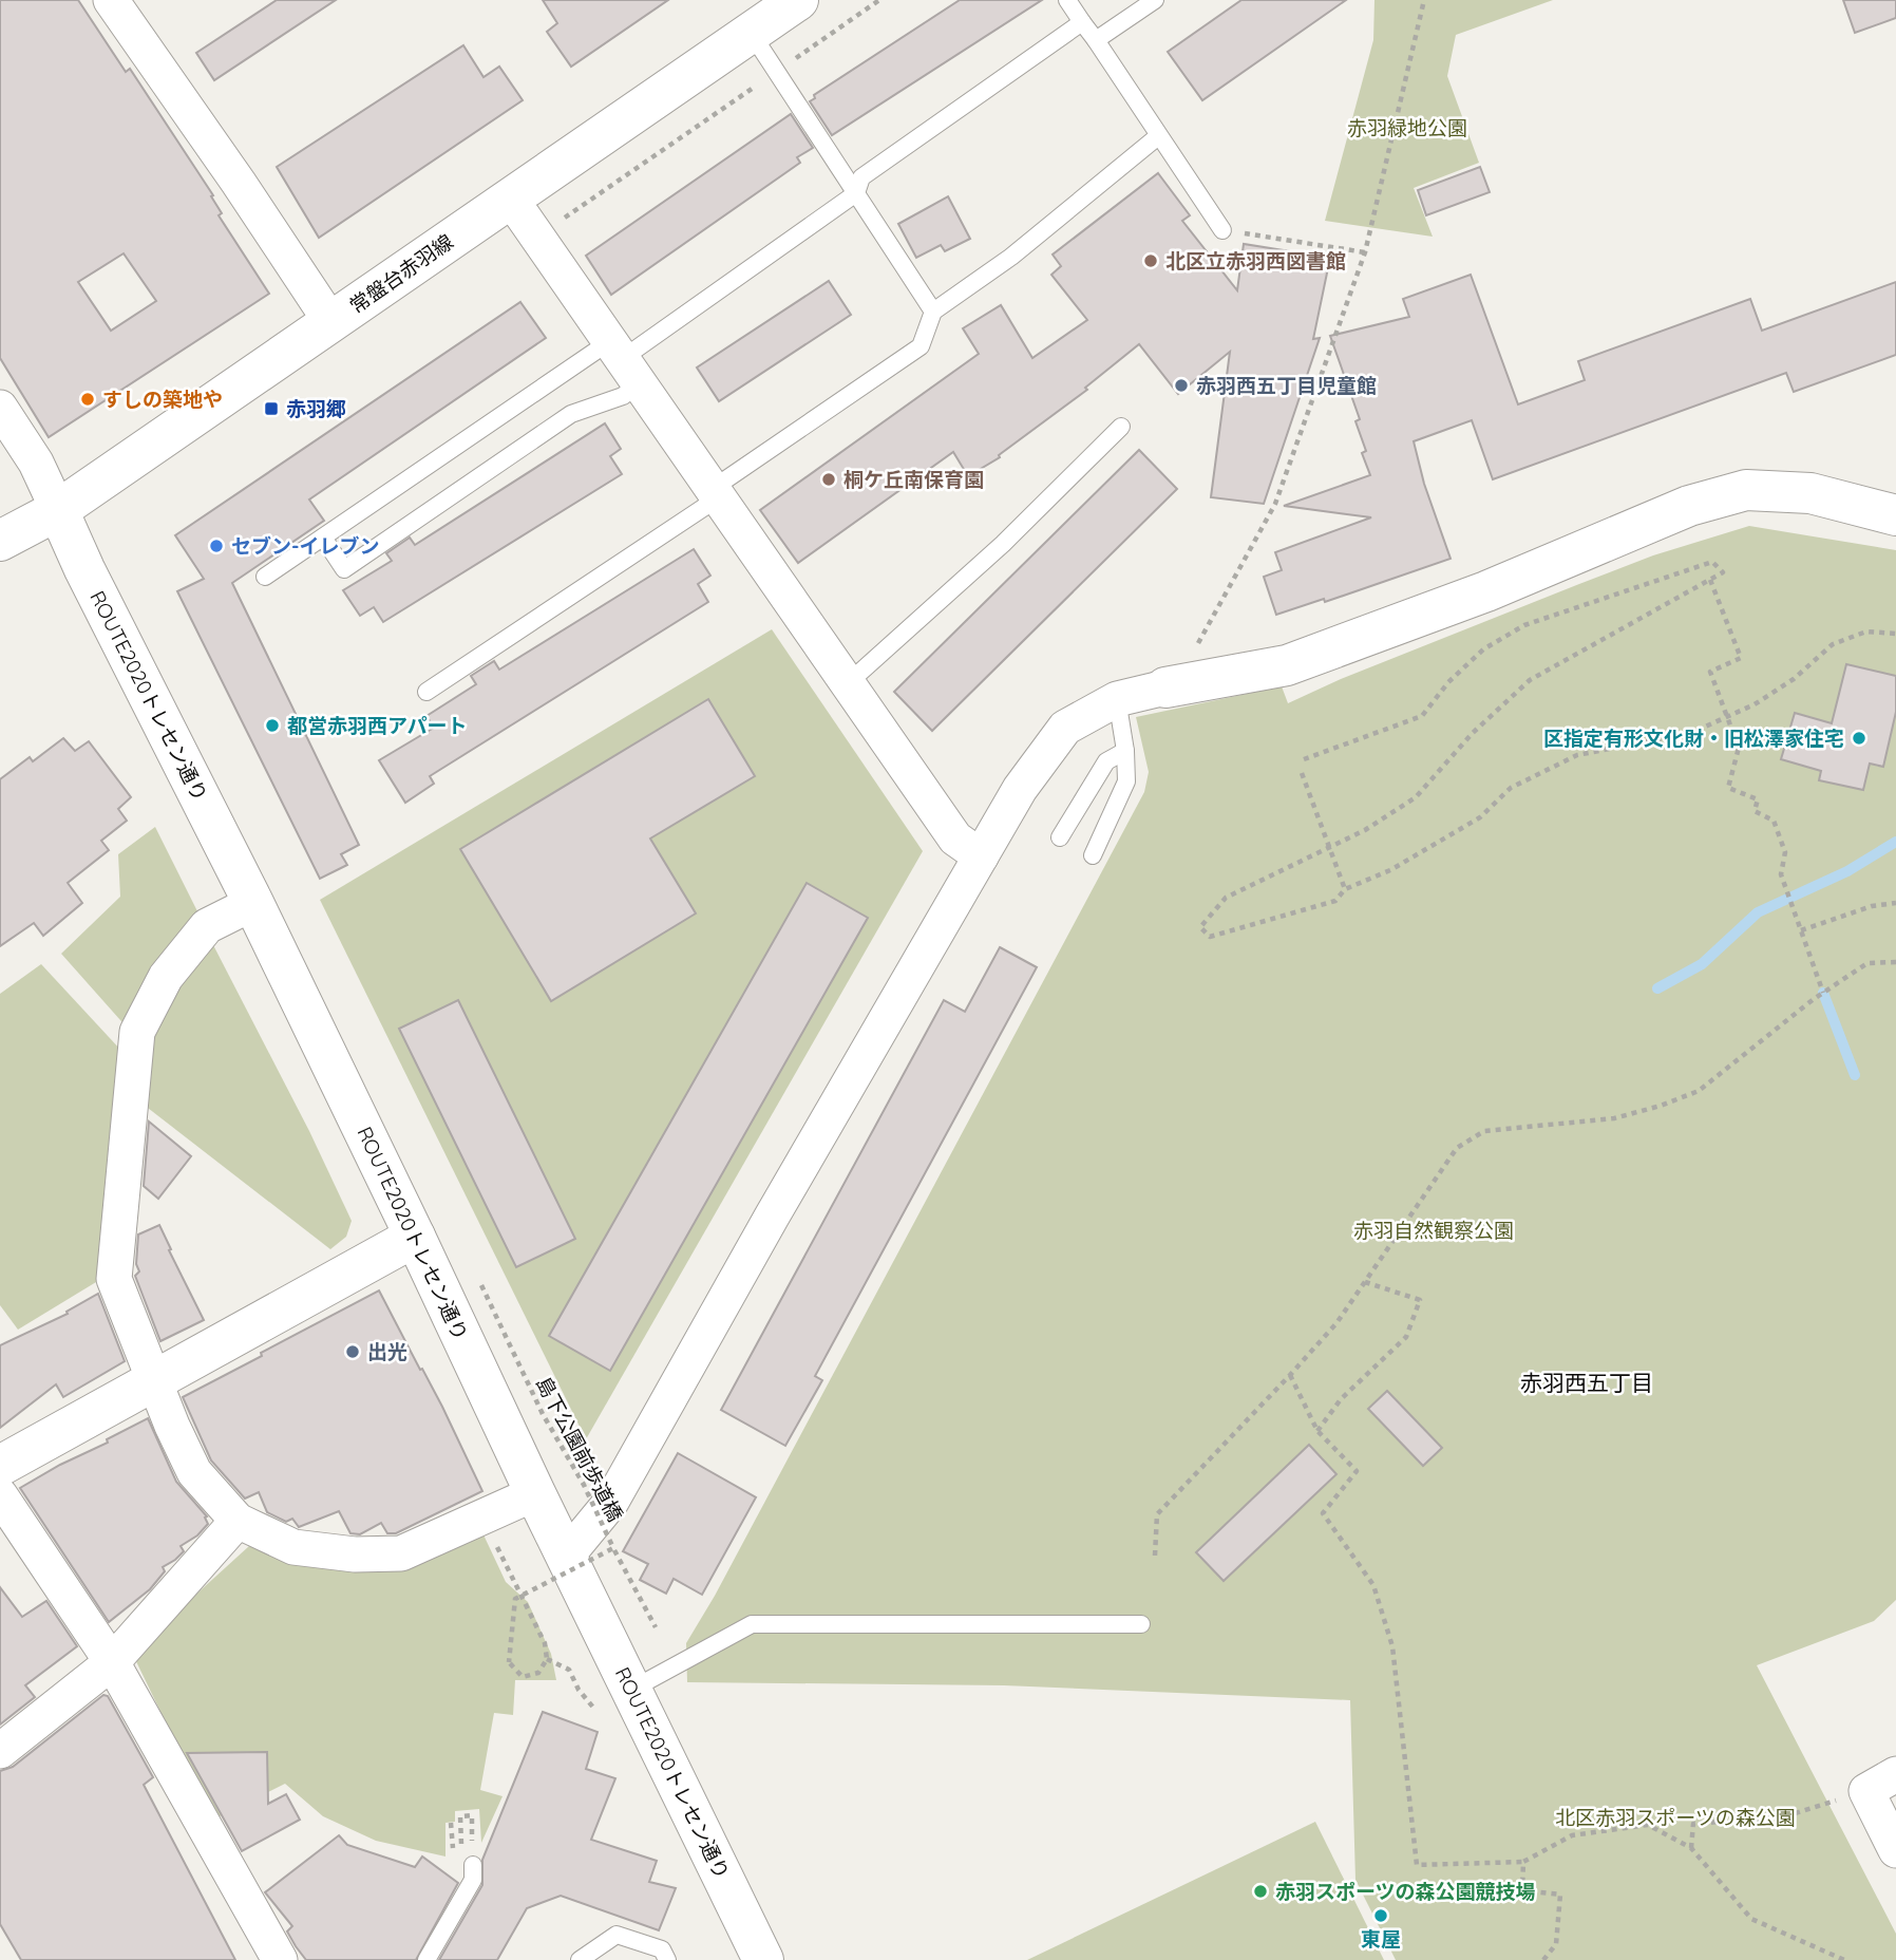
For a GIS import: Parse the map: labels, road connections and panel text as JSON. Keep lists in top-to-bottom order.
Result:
{
  "streets": {
    "main road": ["常盤台赤羽線", "ROUTE2020トレセン通り"],
    "path": ["島下公園前歩道橋"]
  },
  "crossings": [
    ["常盤台赤羽線", "ROUTE2020トレセン通り"]
  ],
  "districts": ["赤羽西五丁目"],
  "parks": ["赤羽緑地公園", "赤羽自然観察公園", "北区赤羽スポーツの森公園"],
  "places": {
    "other": [
      "北区立赤羽西図書館",
      "赤羽西五丁目児童館",
      "すしの築地や",
      "桐ケ丘南保育園",
      "セブン-イレブン",
      "都営赤羽西アパート",
      "区指定有形文化財・旧松澤家住宅",
      "出光",
      "赤羽スポーツの森公園競技場",
      "東屋"
    ],
    "transit": ["赤羽郷"]
  }
}
